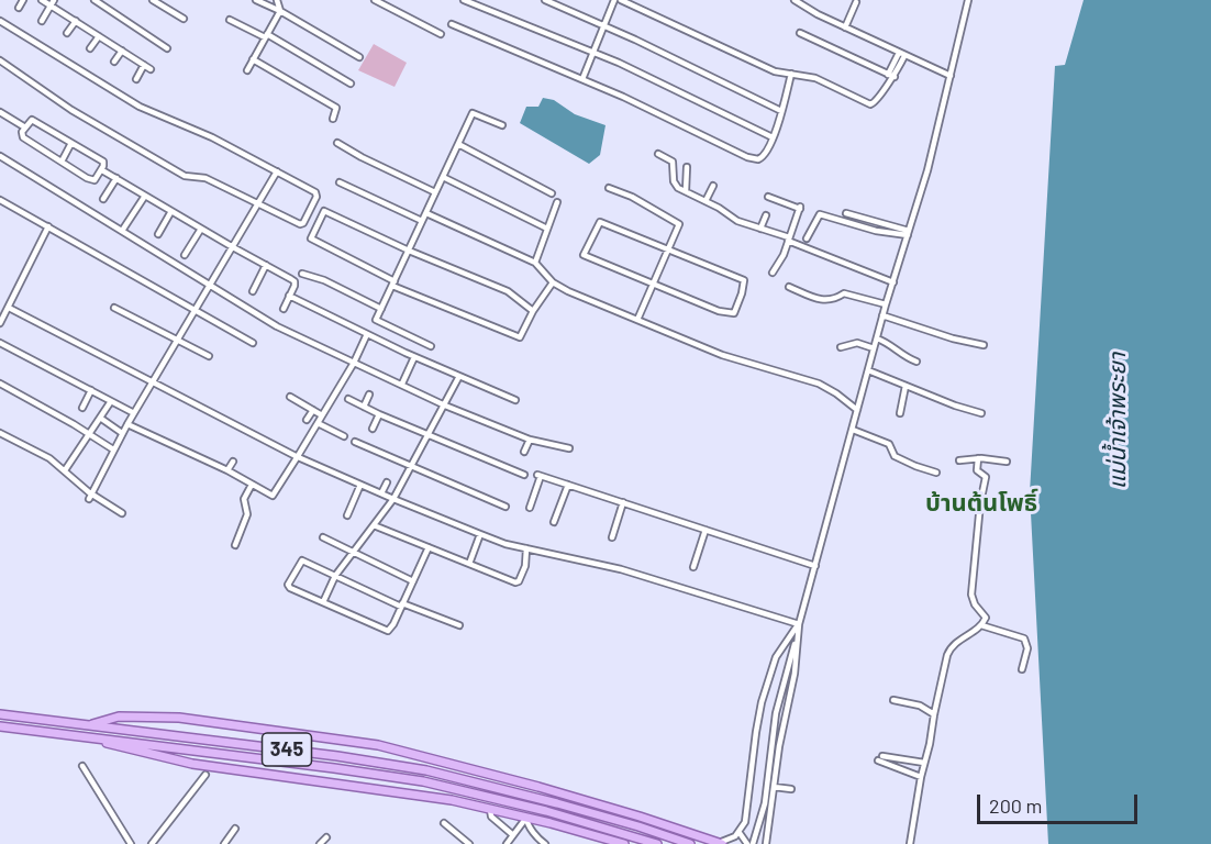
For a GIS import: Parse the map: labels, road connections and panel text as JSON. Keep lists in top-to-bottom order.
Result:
{
  "streets": {
    "main road": ["345"]
  },
  "districts": ["บ้านต้นโพธิ์"],
  "water": ["แม่น้ำเจ้าพระยา"],
  "scale_bar": "200 m"
}
